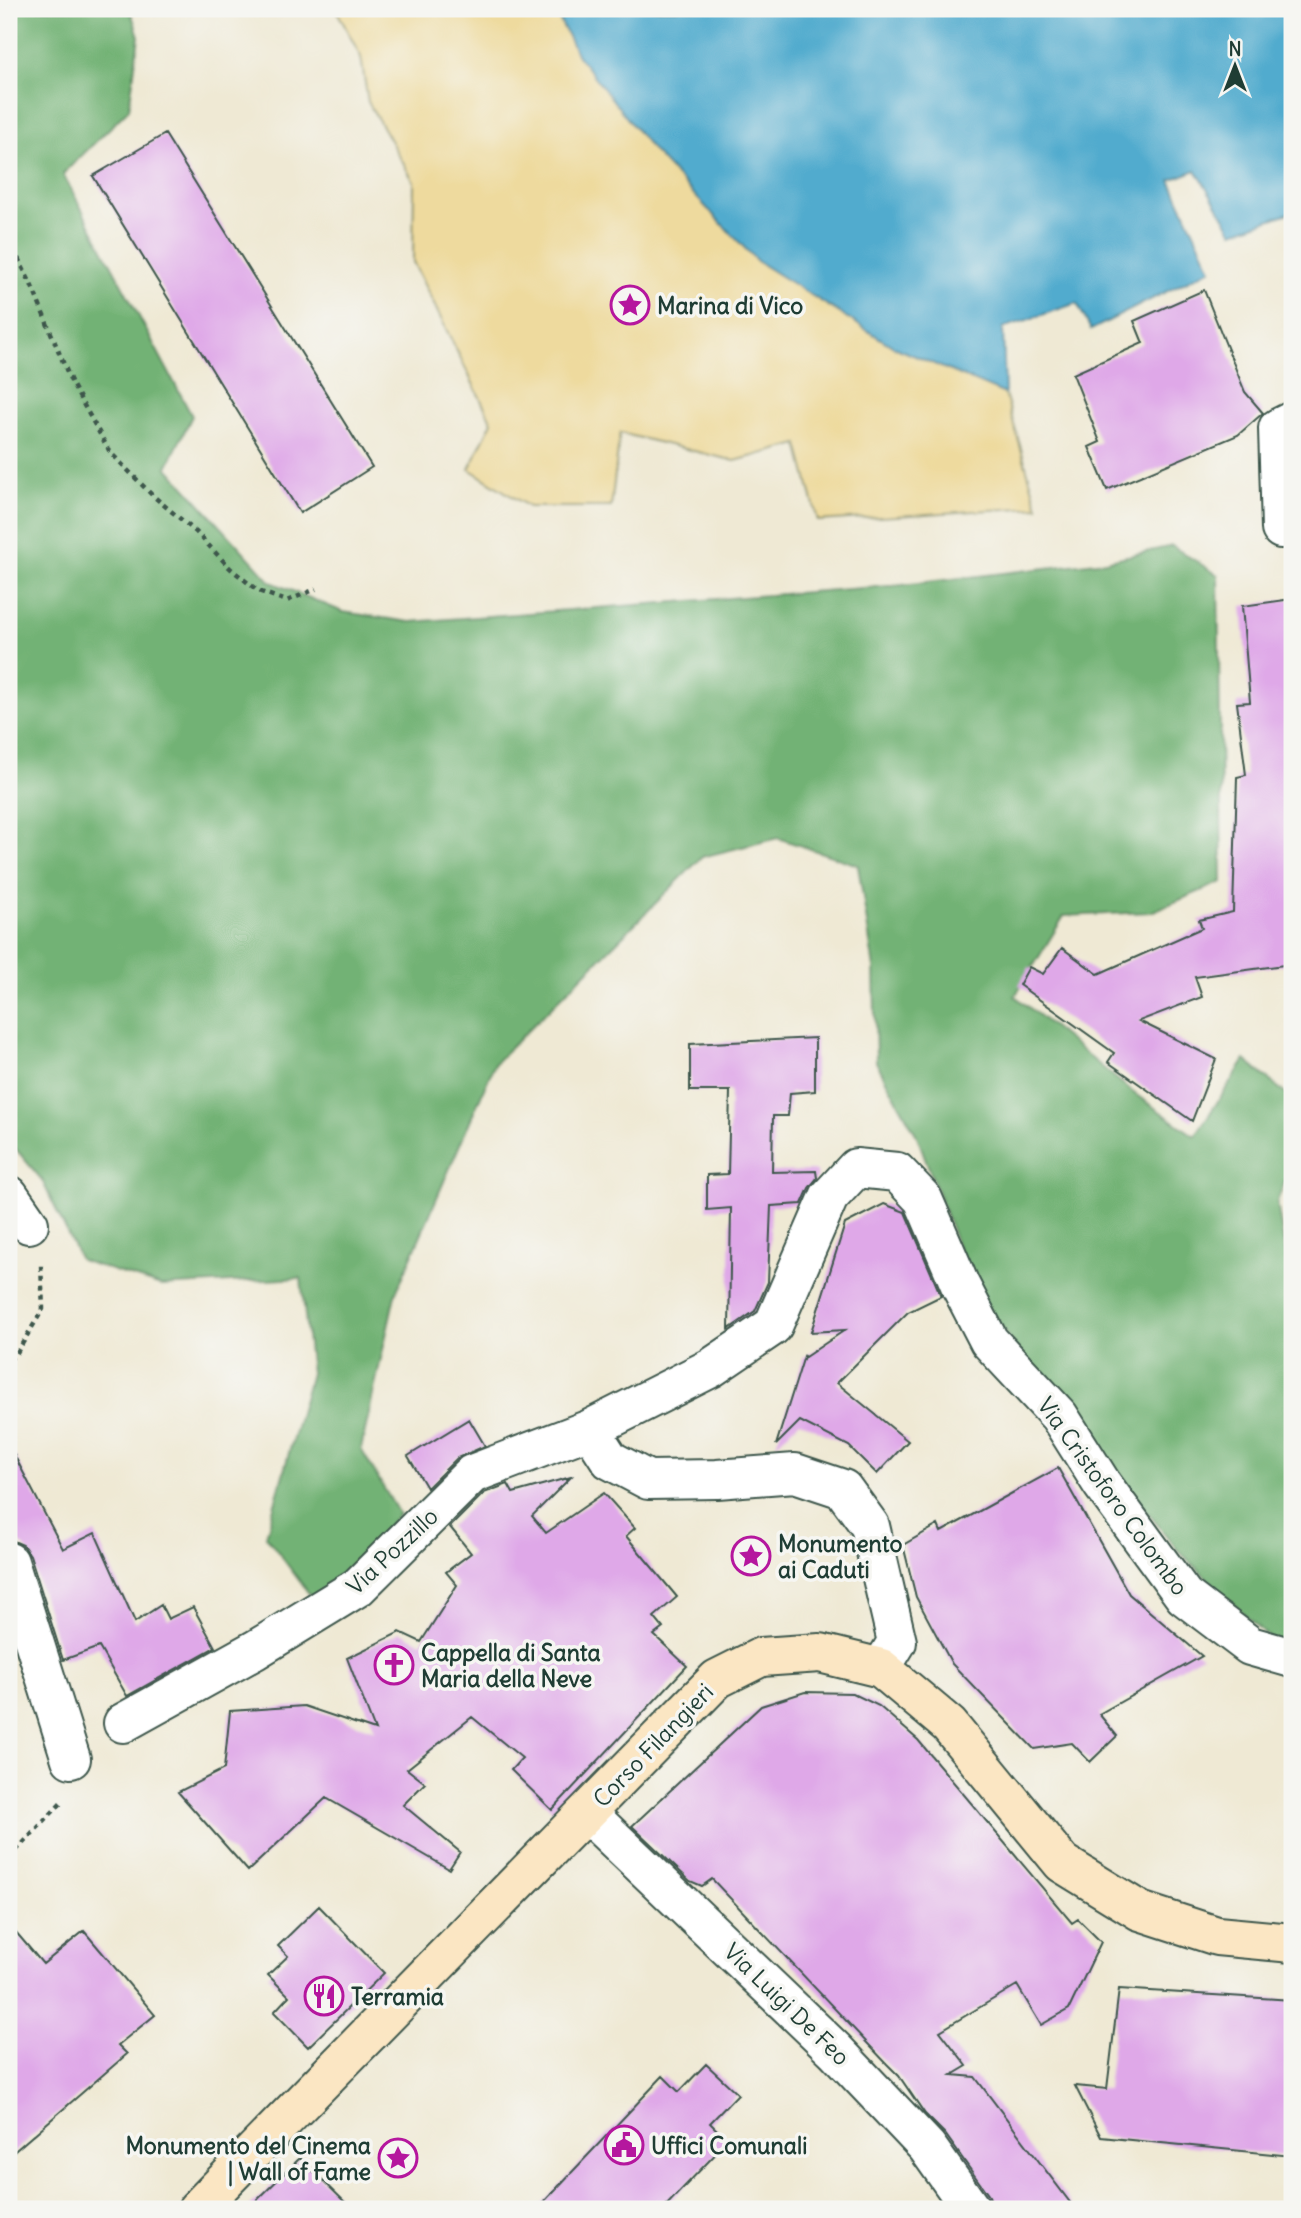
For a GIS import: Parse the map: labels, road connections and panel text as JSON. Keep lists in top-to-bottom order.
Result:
{
  "streets": {
    "street": [
      "Via Cristoforo Colombo",
      "Via Pozzillo",
      "Corso Filangieri",
      "Via Luigi De Feo"
    ]
  },
  "crossings": [
    ["Via Cristoforo Colombo", "Via Pozzillo"],
    ["Corso Filangieri", "Via Luigi De Feo"]
  ],
  "places": {
    "place": ["Marina di Vico", "Monumento ai Caduti", "Monumento del Cinema | Wall of Fame"],
    "church": ["Cappella di Santa Maria della Neve"],
    "restaurant": ["Terramia"],
    "public building": ["Uffici Comunali"]
  },
  "north": "top"
}
